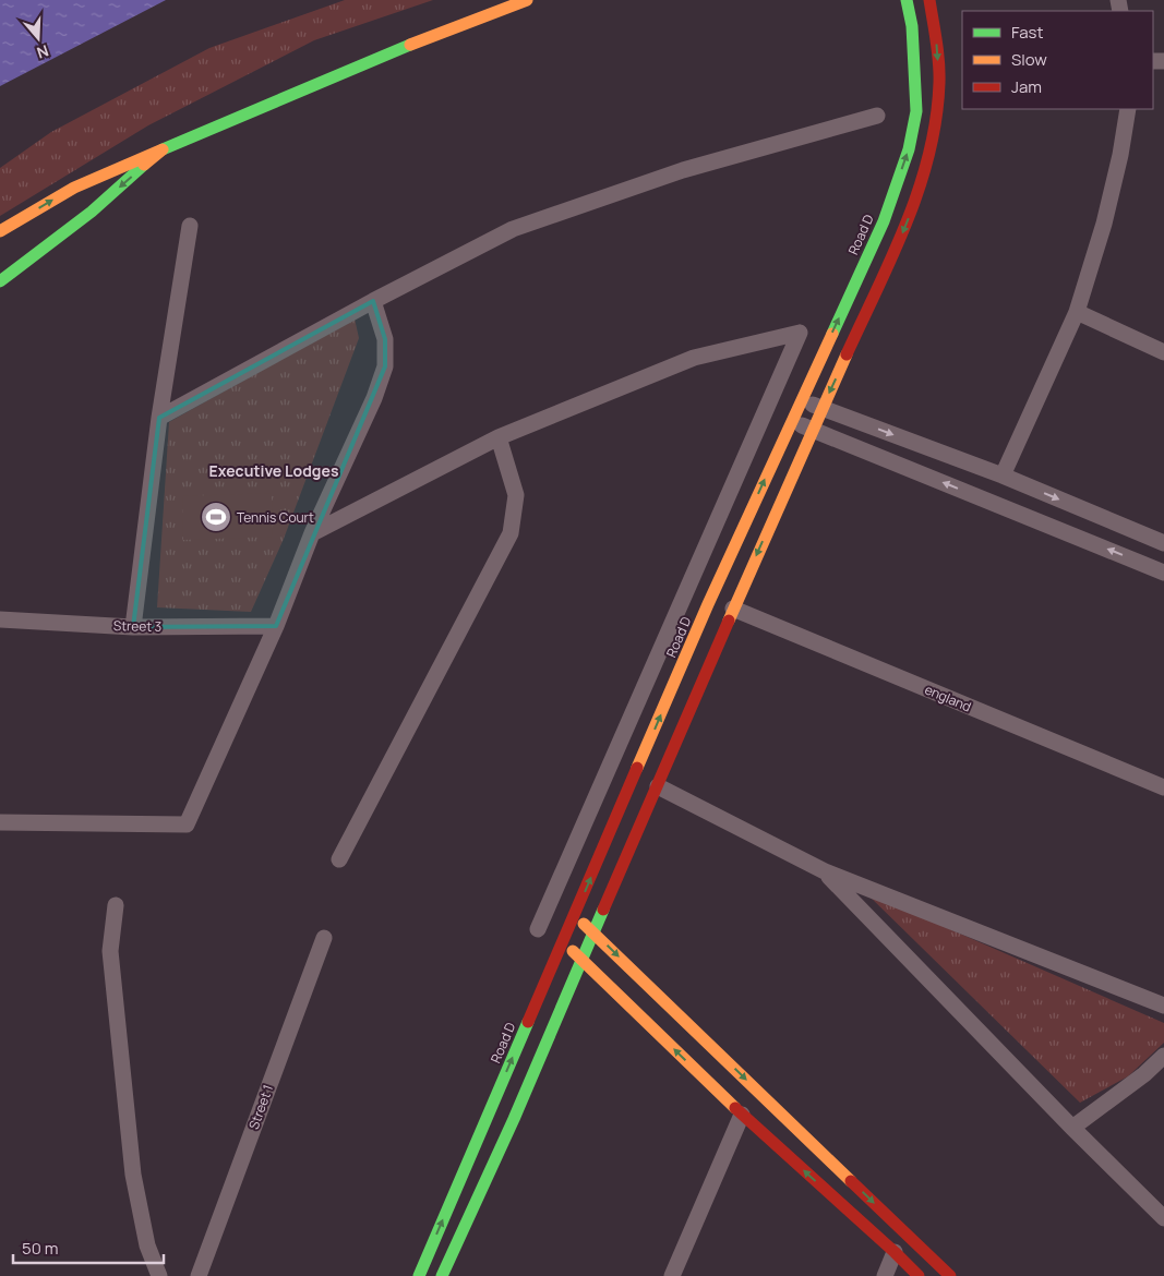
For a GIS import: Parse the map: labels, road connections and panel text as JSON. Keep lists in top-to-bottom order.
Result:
{
  "streets": {
    "street": [
      "Road D",
      "Street 3",
      "england",
      "Street 1"
    ]
  },
  "districts": ["Executive Lodges"],
  "places": {
    "sports": ["Tennis Court"]
  },
  "legend": ["Fast", "Slow", "Jam"],
  "scale_bar": "50 m",
  "north": "bottom"
}
